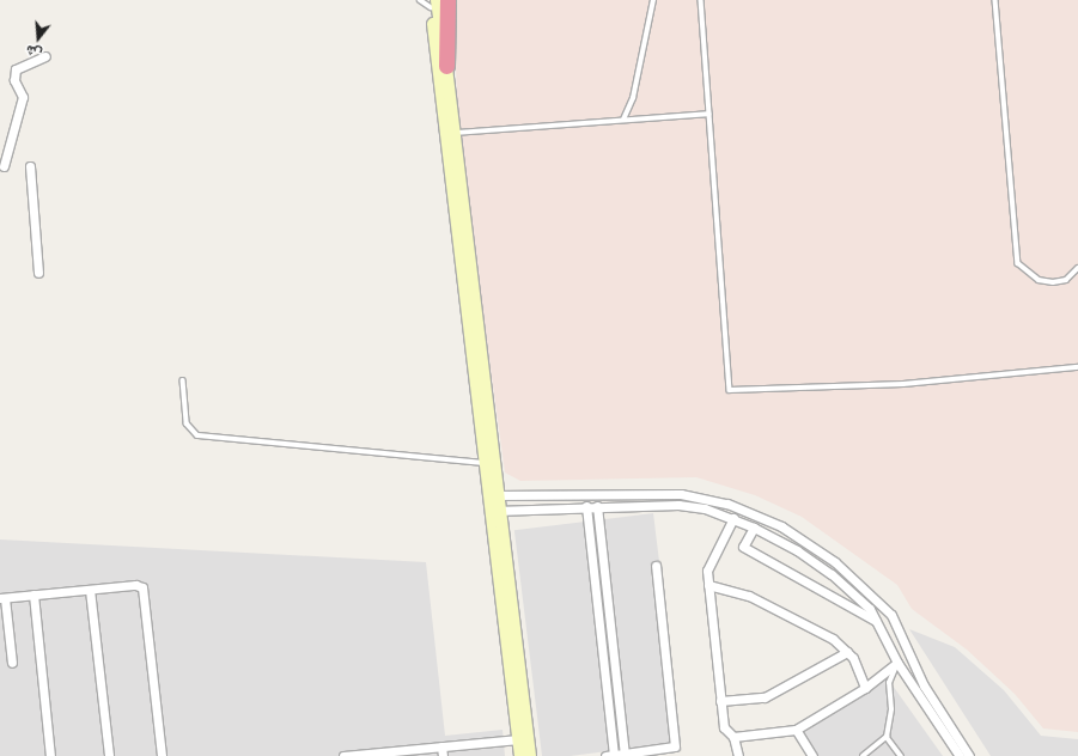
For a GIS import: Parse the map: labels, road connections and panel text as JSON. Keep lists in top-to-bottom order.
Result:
{
  "north": "bottom"
}
